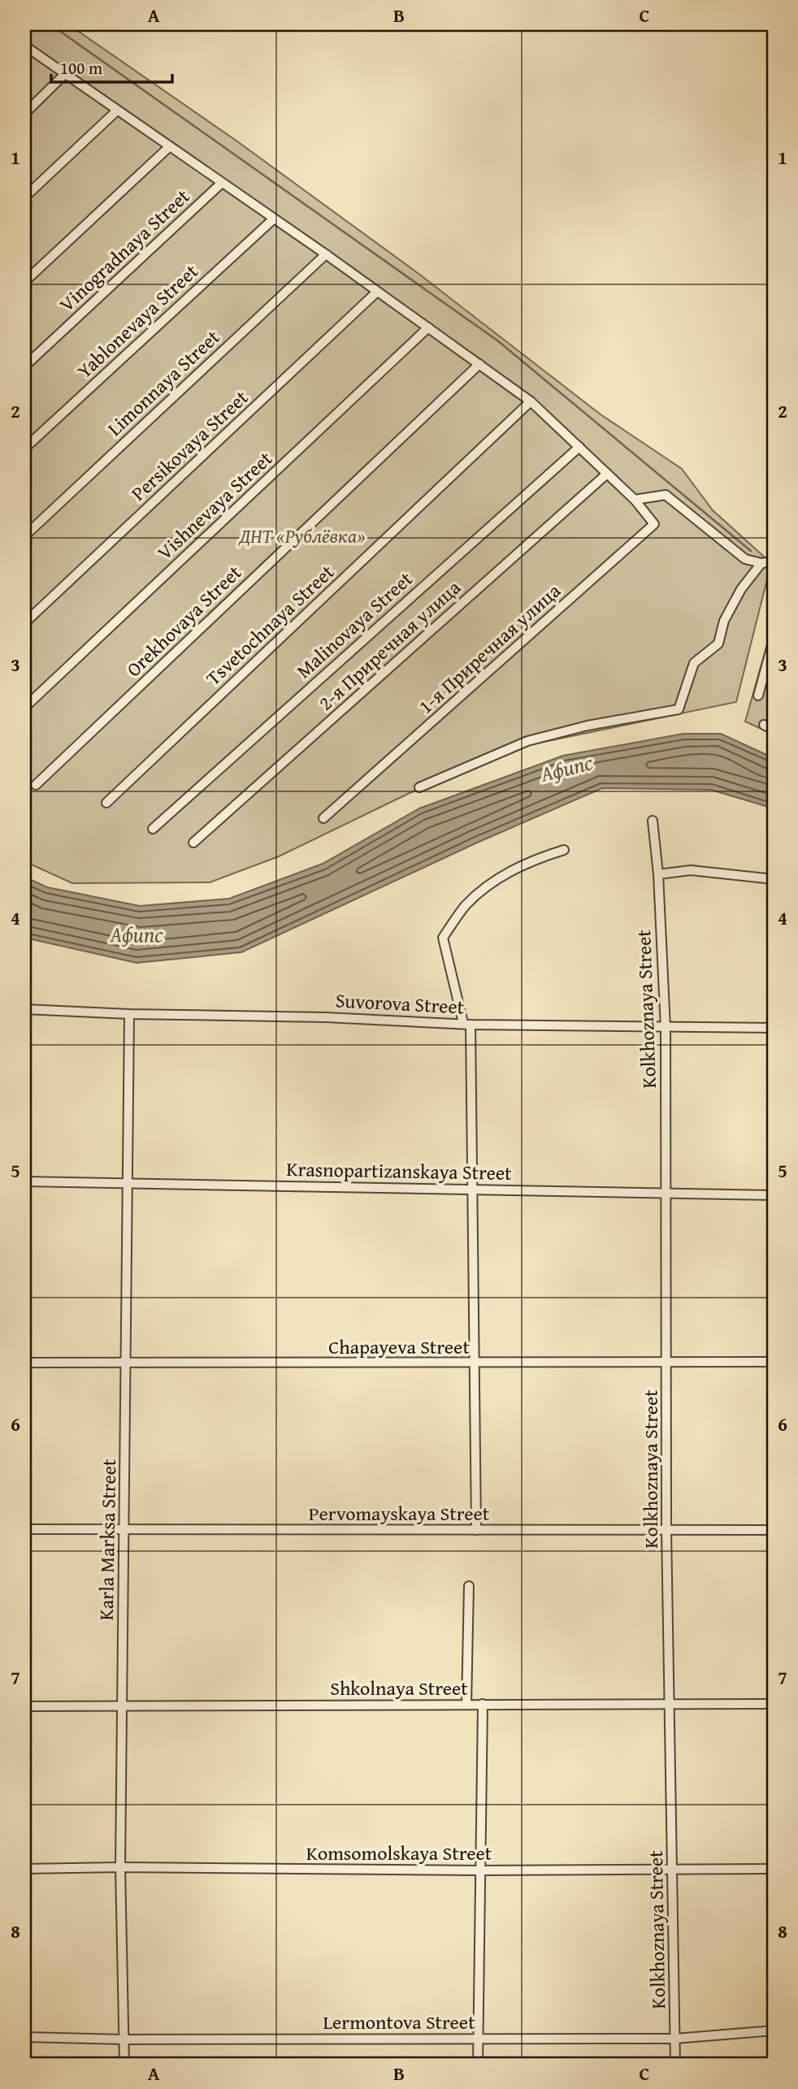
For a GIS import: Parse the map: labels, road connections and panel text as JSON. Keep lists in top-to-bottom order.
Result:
{
  "streets": {
    "street": [
      "Vinogradnaya Street",
      "Yablonevaya Street",
      "Limonnaya Street",
      "Persikovaya Street",
      "Vishnevaya Street",
      "Orekhovaya Street",
      "Tsvetochnaya Street",
      "Malinovaya Street",
      "2-я Приречная улица",
      "1-я Приречная улица",
      "Suvorova Street",
      "Kolkhoznaya Street",
      "Krasnopartizanskaya Street",
      "Chapayeva Street",
      "Pervomayskaya Street",
      "Karla Marksa Street",
      "Shkolnaya Street",
      "Komsomolskaya Street",
      "Lermontova Street"
    ]
  },
  "crossings": [
    ["Suvorova Street", "Kolkhoznaya Street"],
    ["Suvorova Street", "Karla Marksa Street"],
    ["Kolkhoznaya Street", "Krasnopartizanskaya Street"],
    ["Kolkhoznaya Street", "Chapayeva Street"],
    ["Kolkhoznaya Street", "Pervomayskaya Street"],
    ["Kolkhoznaya Street", "Shkolnaya Street"],
    ["Kolkhoznaya Street", "Komsomolskaya Street"],
    ["Kolkhoznaya Street", "Lermontova Street"],
    ["Krasnopartizanskaya Street", "Karla Marksa Street"],
    ["Chapayeva Street", "Karla Marksa Street"],
    ["Pervomayskaya Street", "Karla Marksa Street"],
    ["Karla Marksa Street", "Shkolnaya Street"],
    ["Karla Marksa Street", "Komsomolskaya Street"],
    ["Karla Marksa Street", "Lermontova Street"]
  ],
  "water": ["Афипс"],
  "parks": ["ДНТ «Рублёвка»"],
  "scale_bar": "100 m",
  "grid": {
    "columns": ["A", "B", "C"],
    "rows": [
      "1",
      "2",
      "3",
      "4",
      "5",
      "6",
      "7",
      "8"
    ]
  }
}
